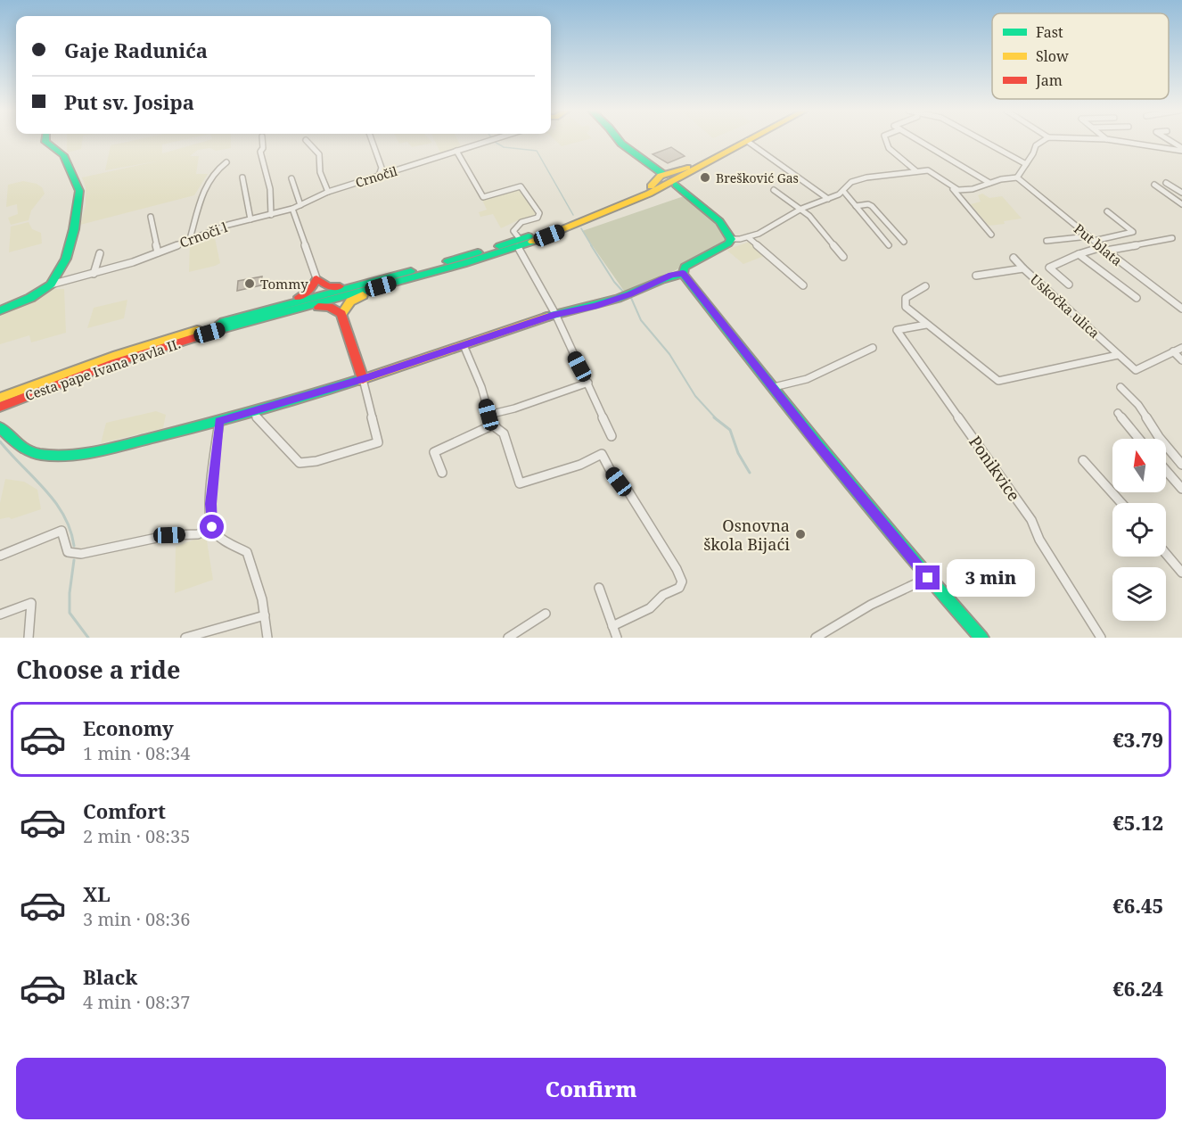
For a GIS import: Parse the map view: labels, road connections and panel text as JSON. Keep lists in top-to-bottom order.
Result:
{
  "streets": {
    "main road": ["Cesta pape Ivana Pavla II."],
    "street": [
      "Crnočil",
      "Crnoči l",
      "Put blata",
      "Uskočka ulica",
      "Ponikvice"
    ]
  },
  "crossings": [
    ["Crnočil", "Crnoči l"]
  ],
  "places": ["Brešković Gas", "Tommy", "Osnovna škola Bijaći"],
  "legend": ["Fast", "Slow", "Jam"],
  "north": "top",
  "page": {
    "banner": ["Gaje Radunića", "Put sv. Josipa"],
    "bubble": "3 min",
    "heading": "Choose a ride",
    "list": [
      {
        "name": "Economy",
        "note": "1 min · 08:34",
        "value": "€3.79"
      },
      {
        "name": "Comfort",
        "note": "2 min · 08:35",
        "value": "€5.12"
      },
      {
        "name": "XL",
        "note": "3 min · 08:36",
        "value": "€6.45"
      },
      {
        "name": "Black",
        "note": "4 min · 08:37",
        "value": "€6.24"
      }
    ],
    "buttons": "Confirm"
  }
}
